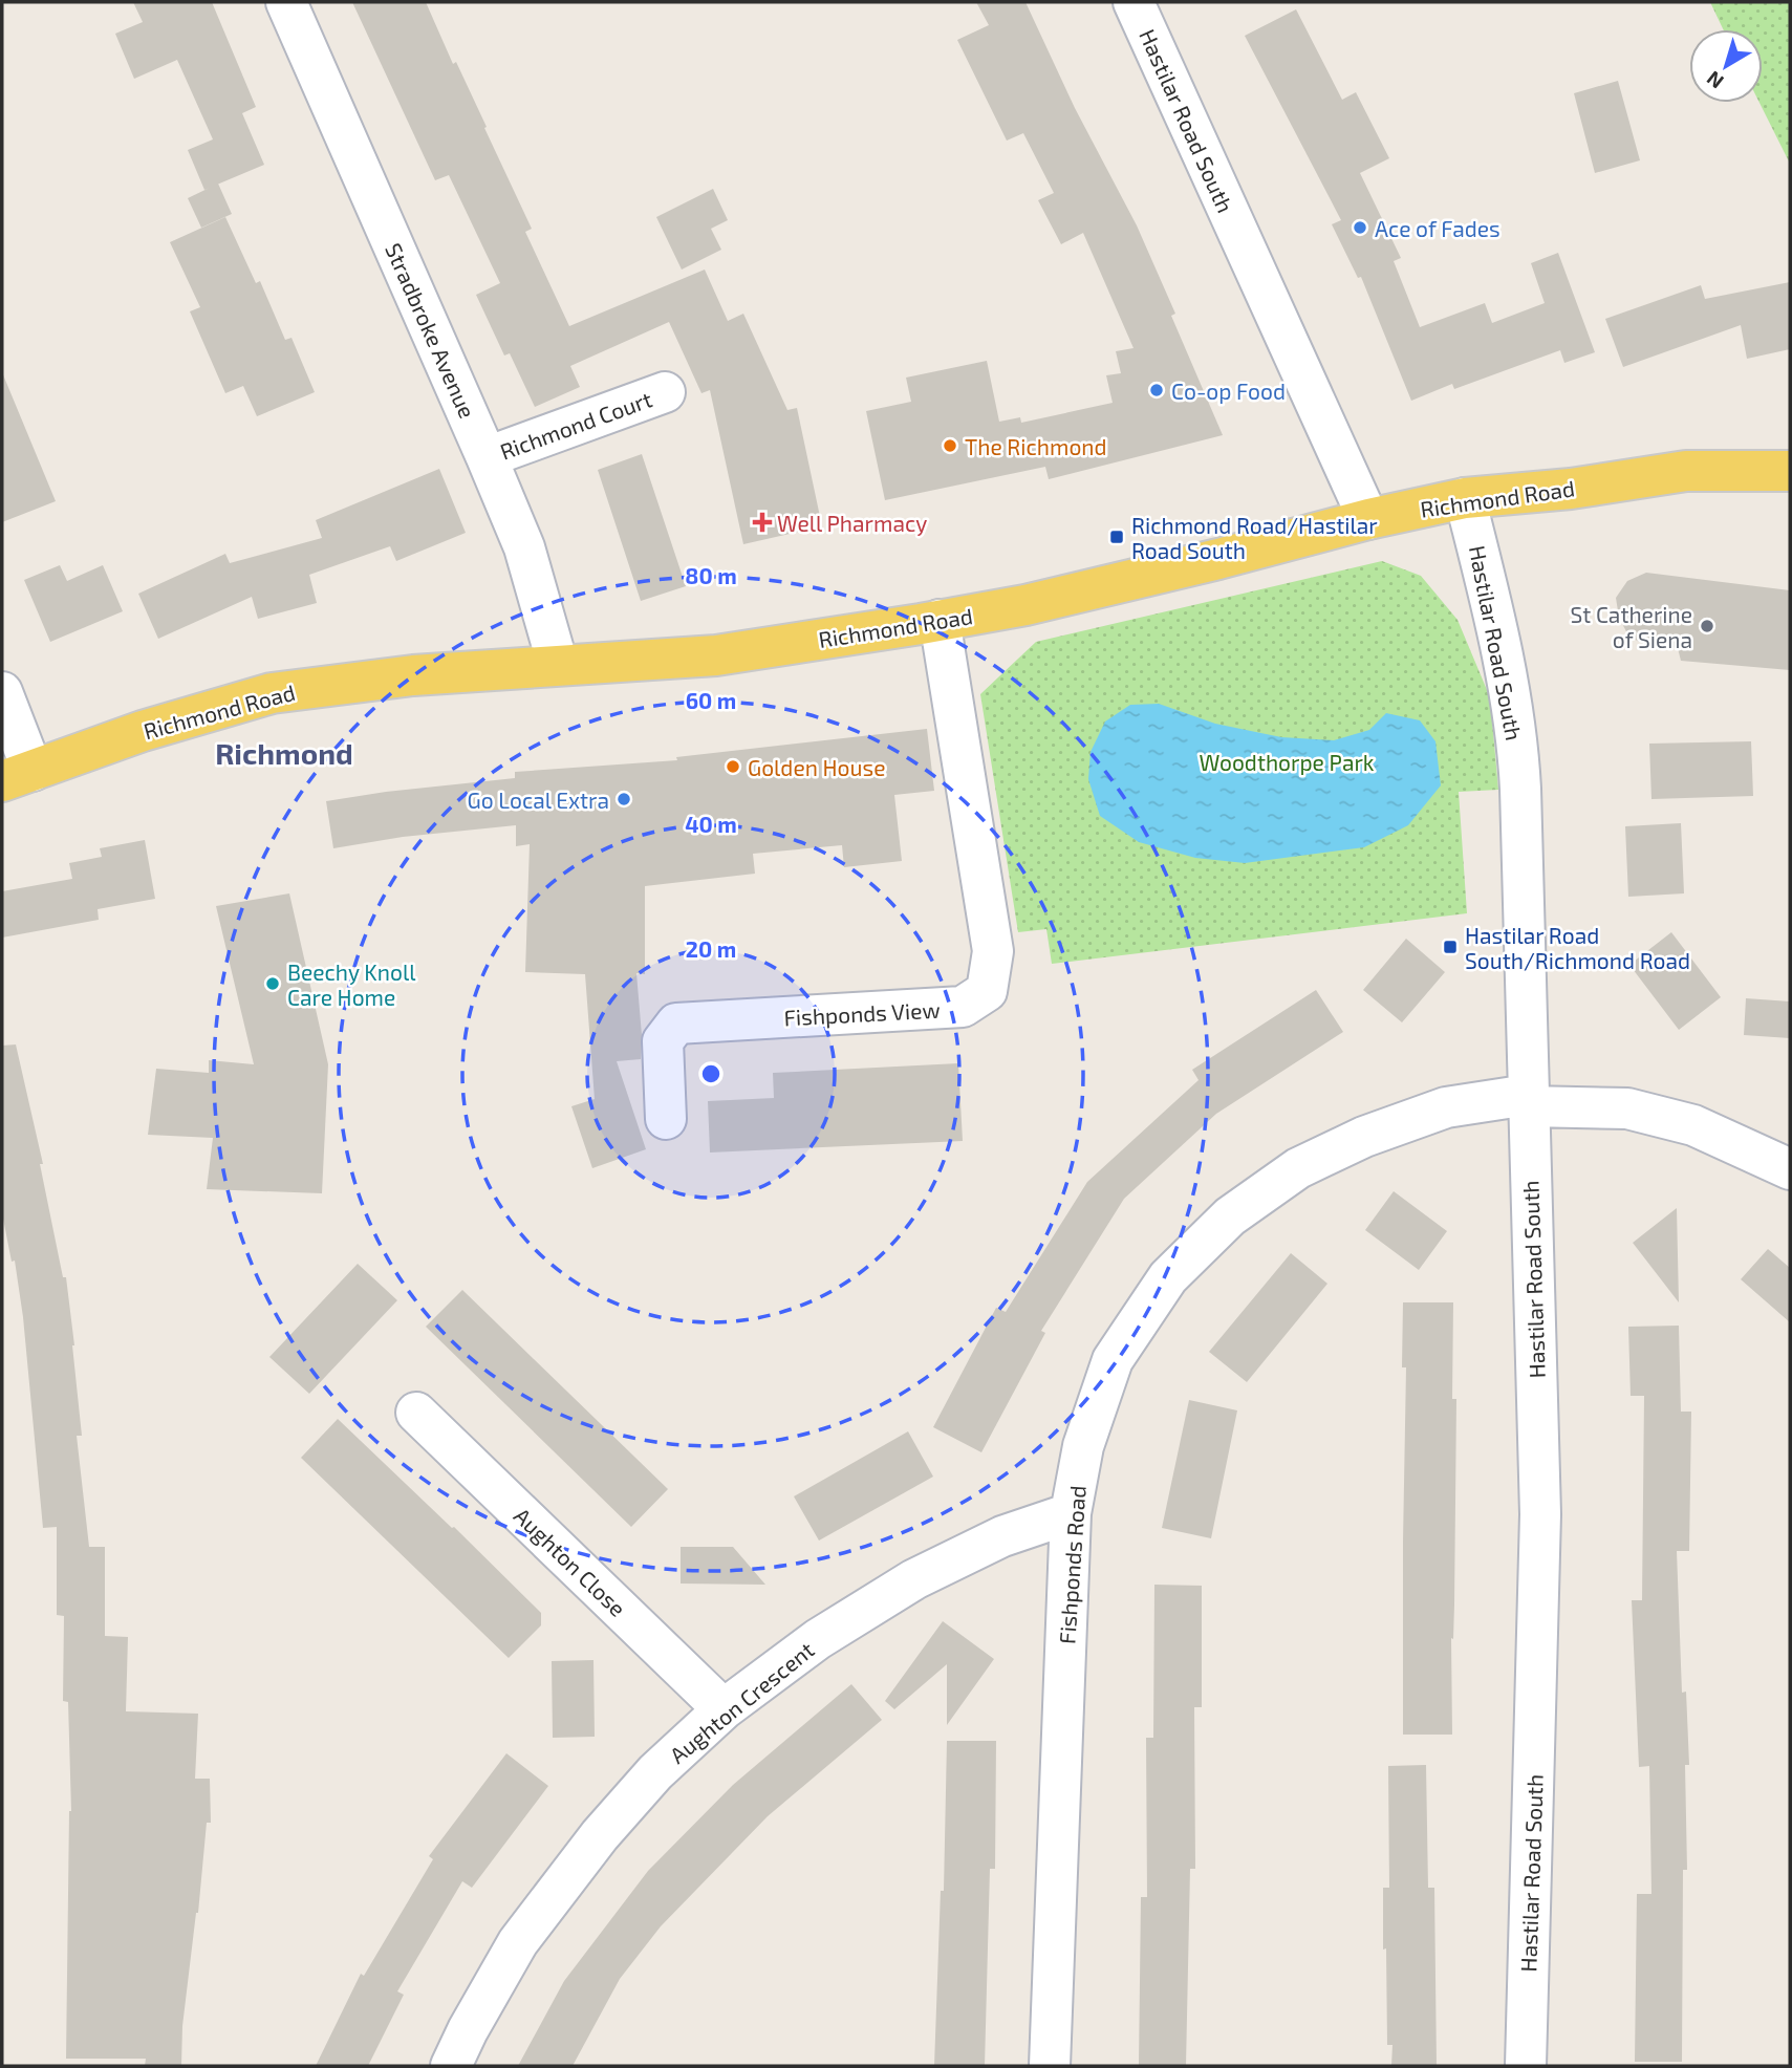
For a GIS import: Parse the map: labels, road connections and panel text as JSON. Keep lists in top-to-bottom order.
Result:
{
  "streets": {
    "main road": ["Richmond Road"],
    "street": [
      "Hastilar Road South",
      "Stradbroke Avenue",
      "Richmond Court",
      "Fishponds View",
      "Aughton Close",
      "Fishponds Road",
      "Aughton Crescent"
    ]
  },
  "crossings": [
    ["Hastilar Road South", "Richmond Road"],
    ["Hastilar Road South", "Fishponds Road"],
    ["Stradbroke Avenue", "Richmond Court"],
    ["Stradbroke Avenue", "Richmond Road"],
    ["Richmond Road", "Fishponds View"],
    ["Aughton Close", "Aughton Crescent"],
    ["Fishponds Road", "Aughton Crescent"]
  ],
  "districts": ["Richmond"],
  "parks": ["Woodthorpe Park"],
  "places": {
    "other": [
      "Ace of Fades",
      "Co-op Food",
      "The Richmond",
      "St Catherine of Siena",
      "Golden House",
      "Go Local Extra",
      "Beechy Knoll Care Home"
    ],
    "health": ["Well Pharmacy"],
    "transit": ["Richmond Road/Hastilar Road South", "Hastilar Road South/Richmond Road"]
  },
  "north": "bottom left",
  "rings": [
    "80 m",
    "60 m",
    "40 m",
    "20 m"
  ]
}
